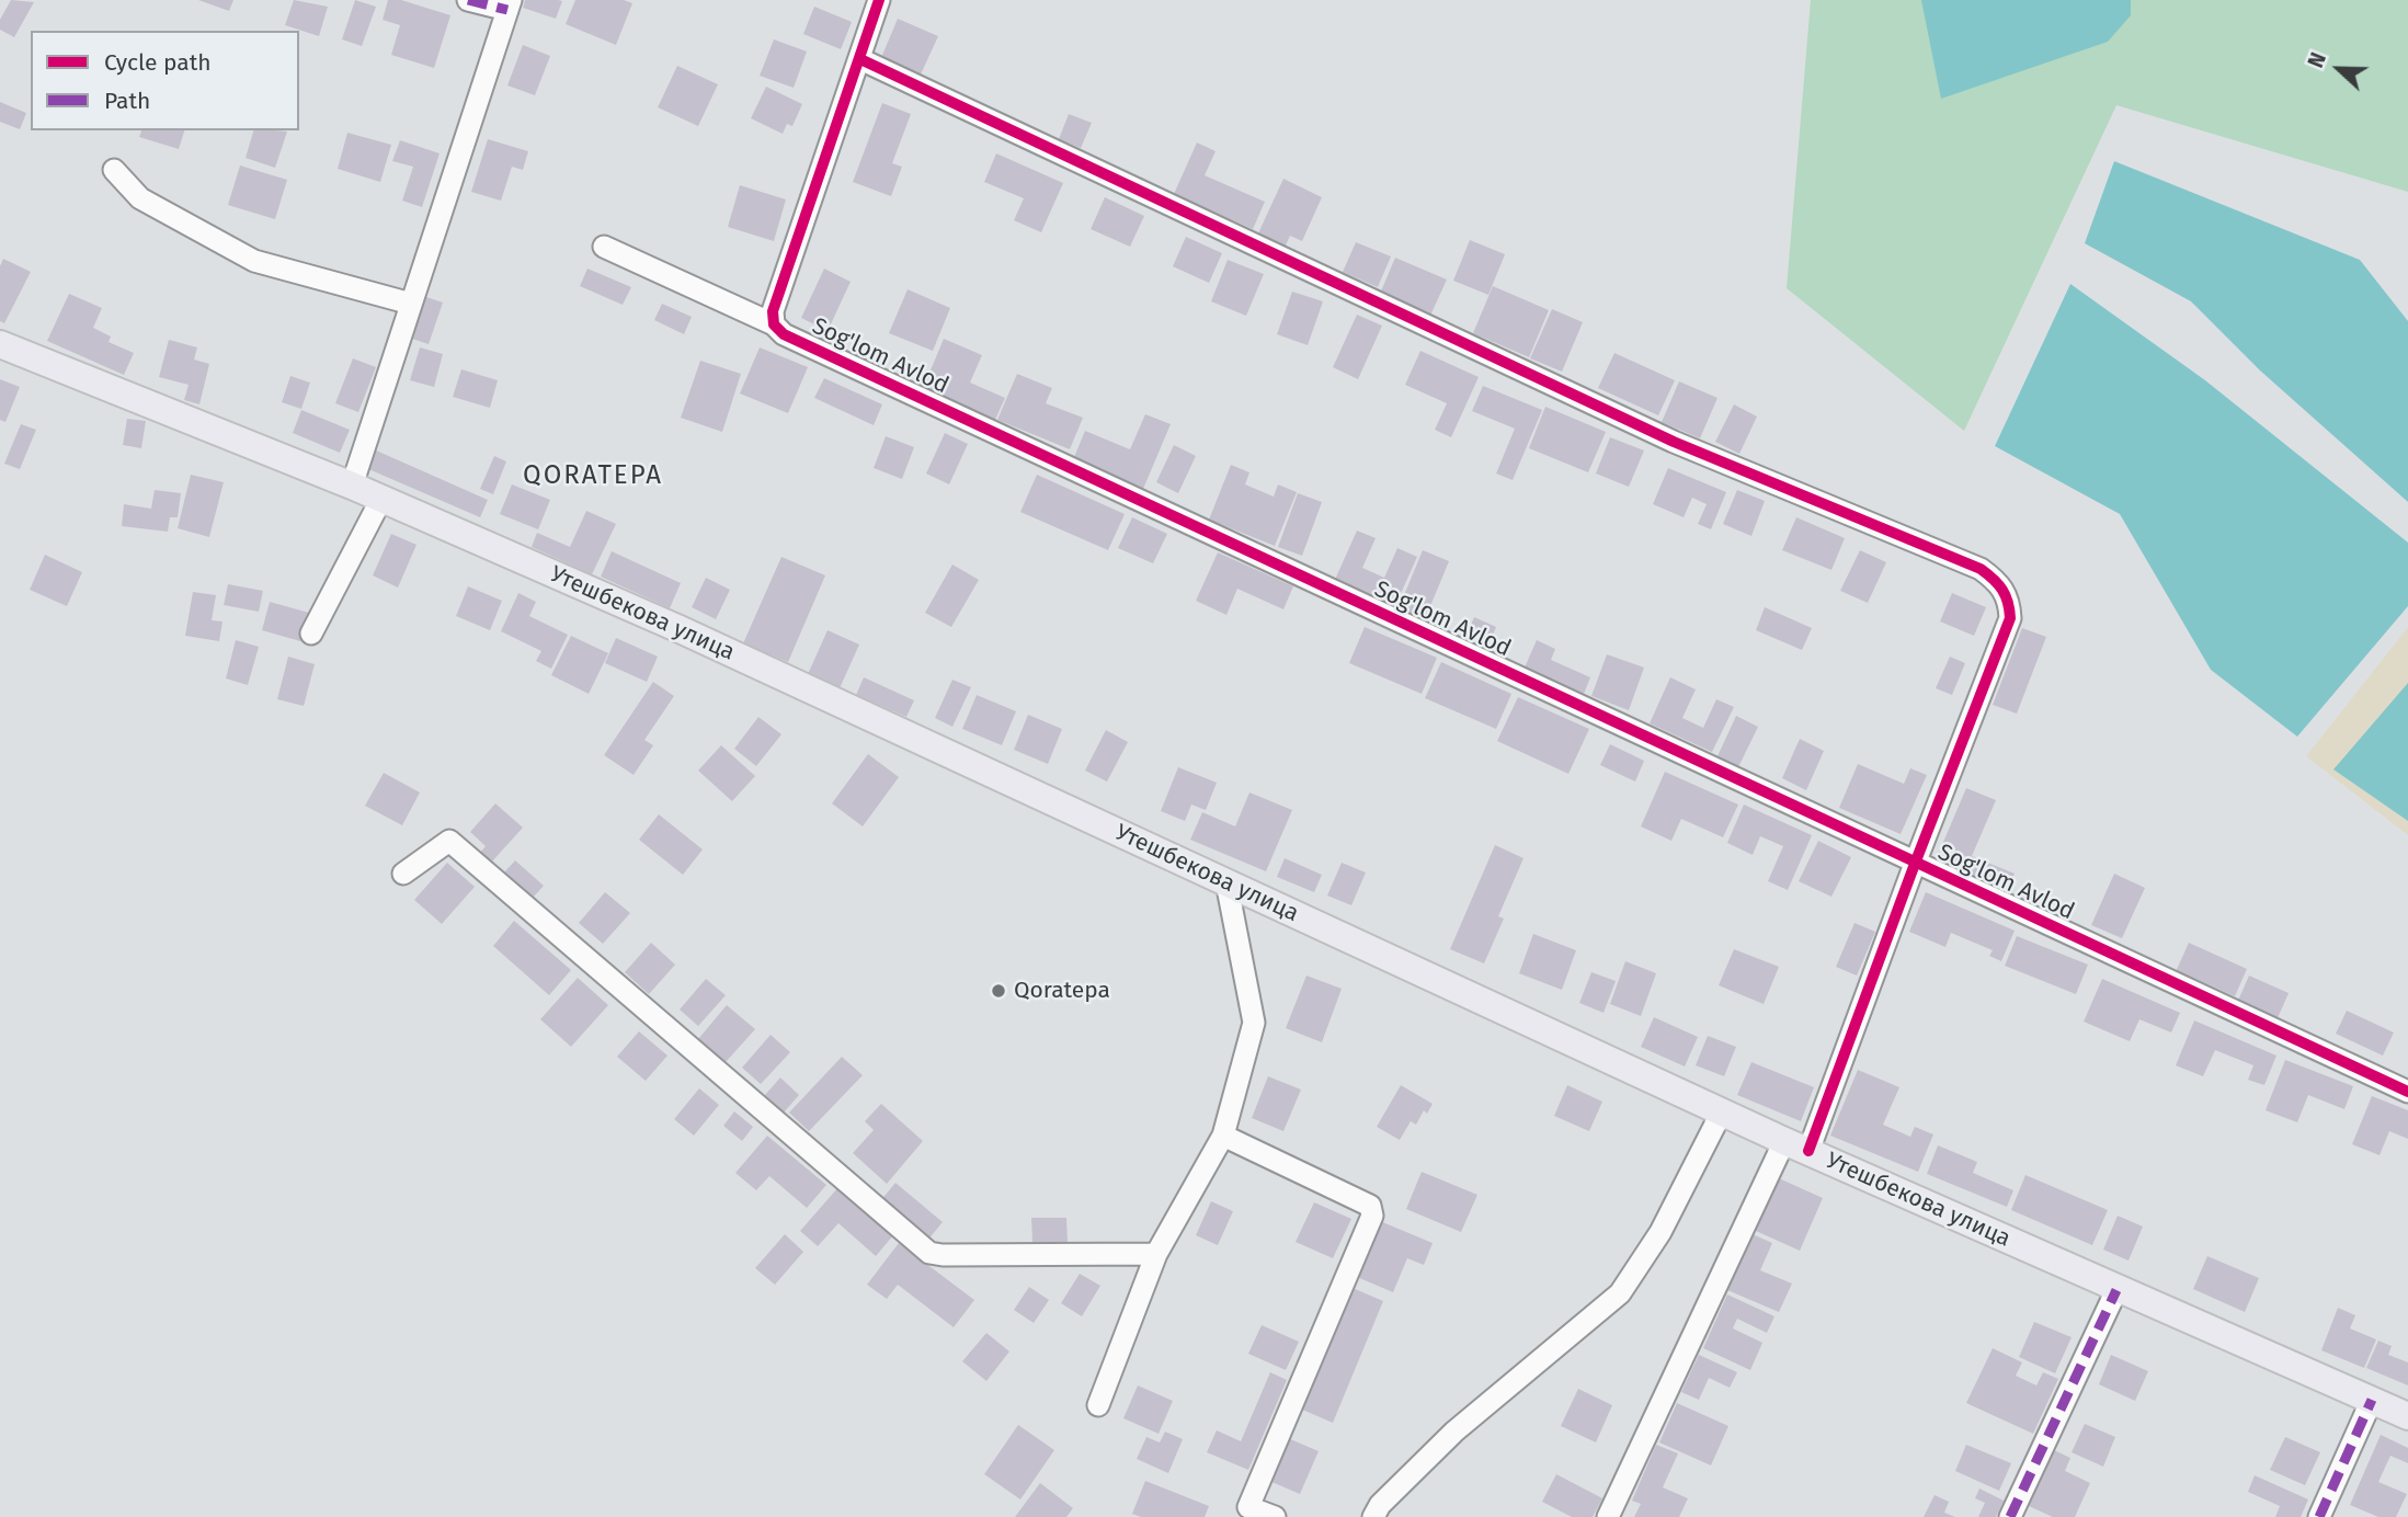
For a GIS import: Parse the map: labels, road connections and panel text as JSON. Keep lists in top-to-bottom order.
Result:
{
  "streets": {
    "main road": ["Утешбекова улица"],
    "street": ["Sog'lom Avlod"]
  },
  "districts": ["QORATEPA"],
  "places": ["Qoratepa"],
  "legend": ["Cycle path", "Path"],
  "north": "left"
}
